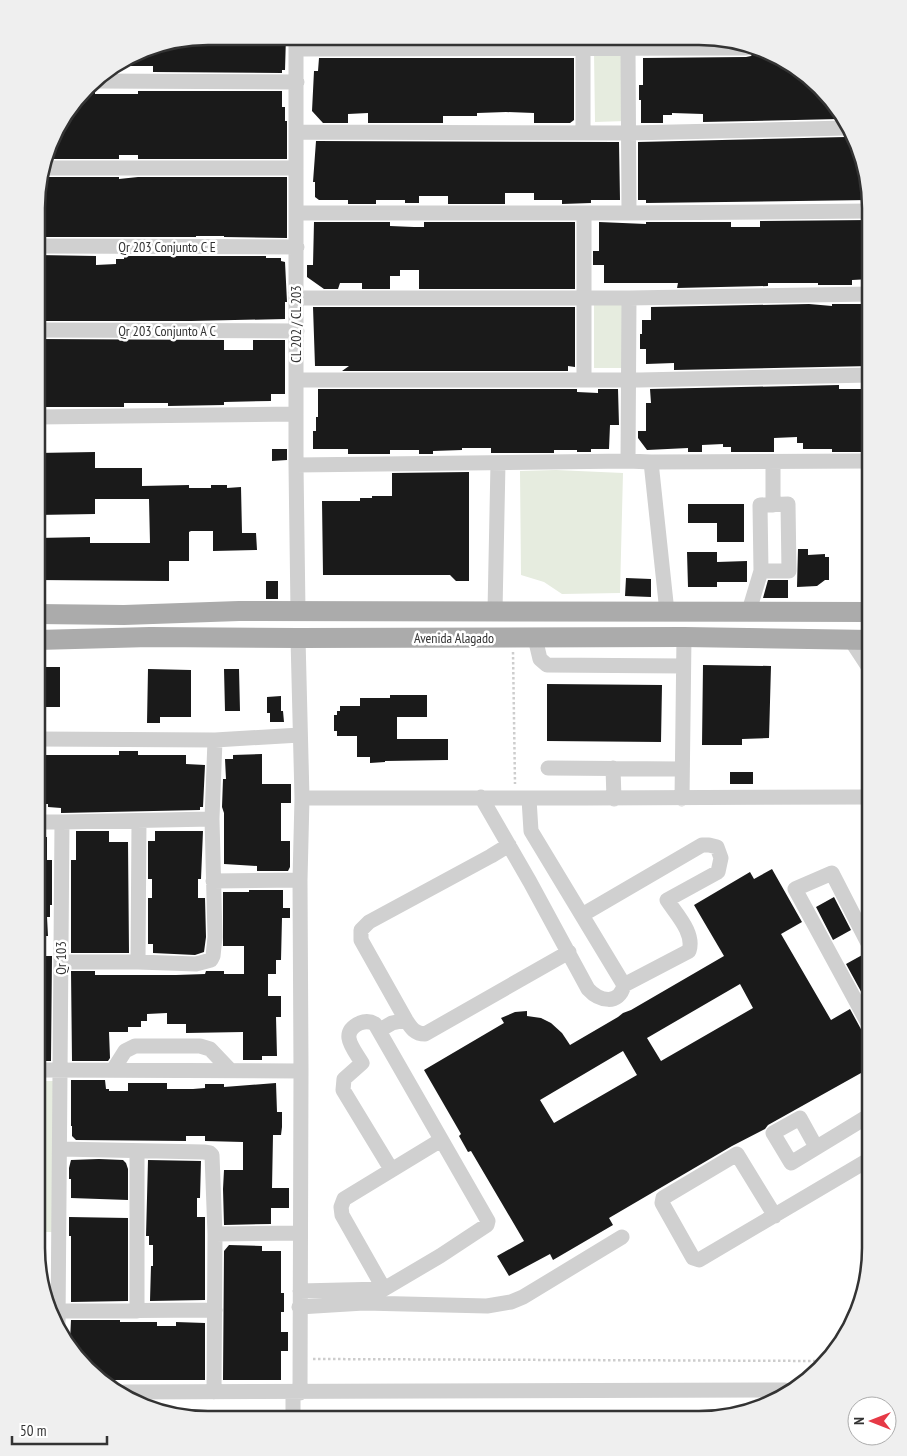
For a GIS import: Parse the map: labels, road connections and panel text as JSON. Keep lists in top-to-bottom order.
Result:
{
  "streets": {
    "main road": ["Avenida Alagado"],
    "street": [
      "Qr 203 Conjunto C E",
      "CL 202 / CL 203",
      "Qr 203 Conjunto A C",
      "Qr 103"
    ]
  },
  "crossings": [
    ["Qr 203 Conjunto C E", "CL 202 / CL 203"],
    ["CL 202 / CL 203", "Qr 203 Conjunto A C"],
    ["CL 202 / CL 203", "Avenida Alagado"]
  ],
  "scale_bar": "50 m",
  "north": "left"
}
